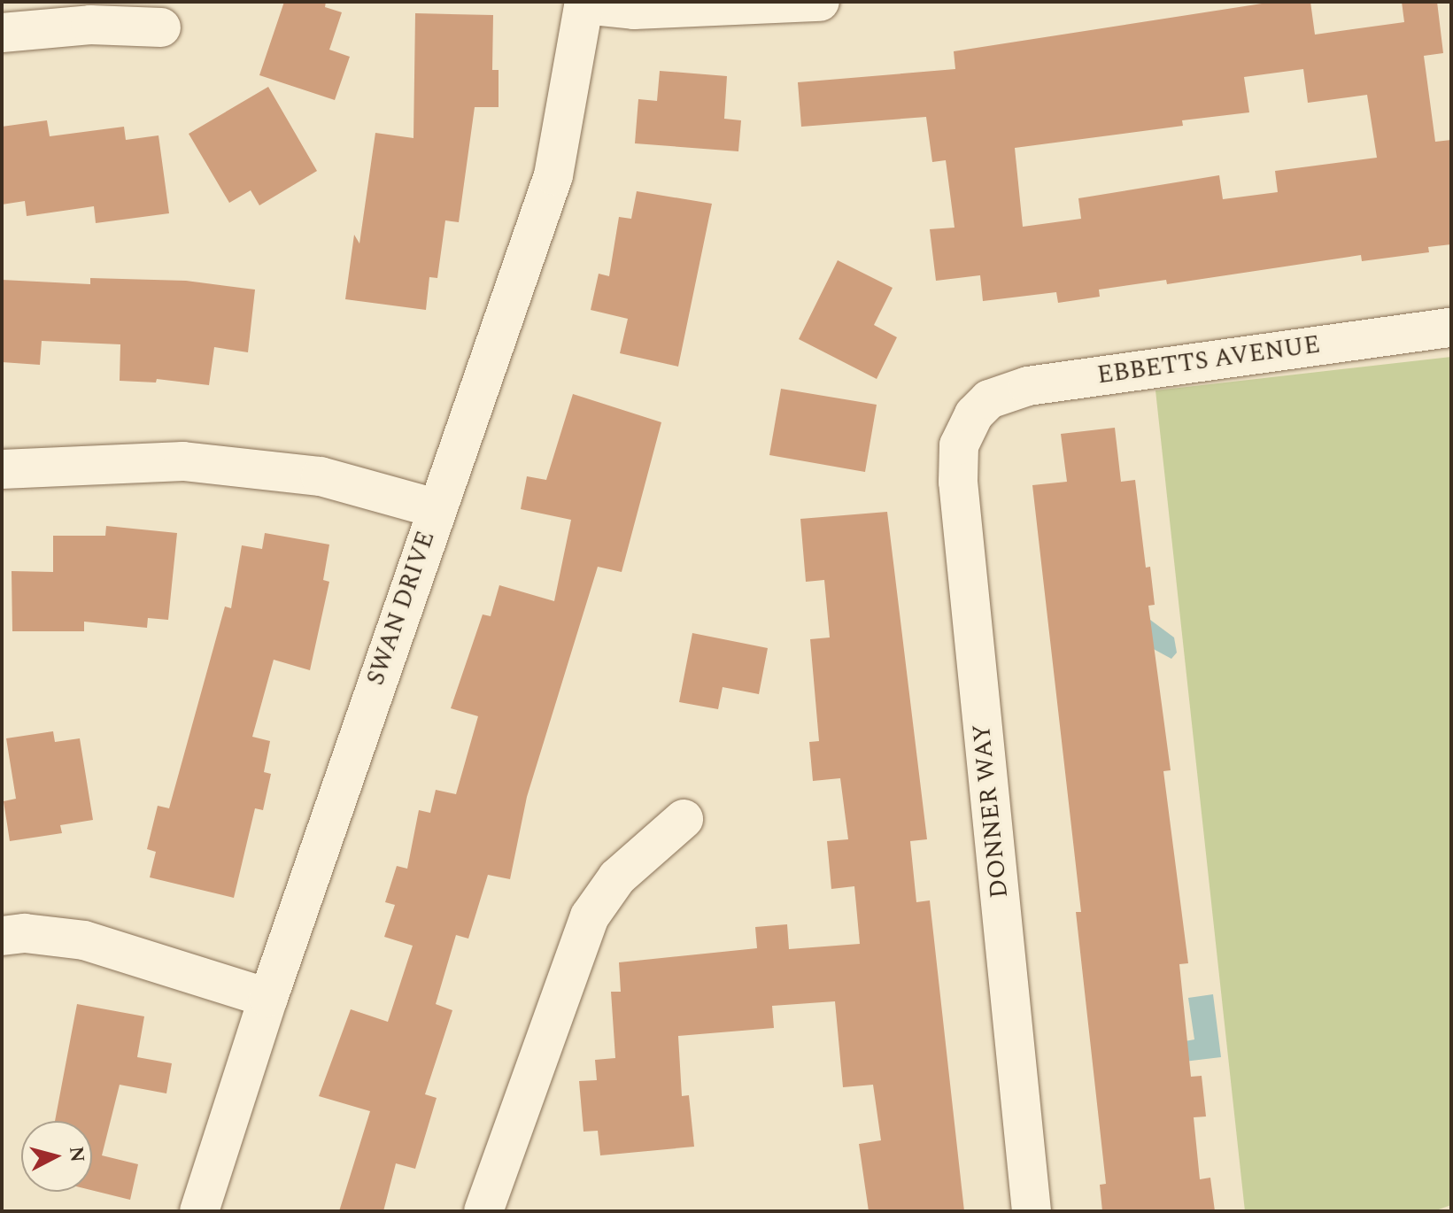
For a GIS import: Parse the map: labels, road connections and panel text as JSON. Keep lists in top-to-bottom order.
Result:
{
  "streets": {
    "street": ["EBBETTS AVENUE", "SWAN DRIVE", "DONNER WAY"]
  },
  "crossings": [
    ["EBBETTS AVENUE", "DONNER WAY"]
  ],
  "north": "right"
}
